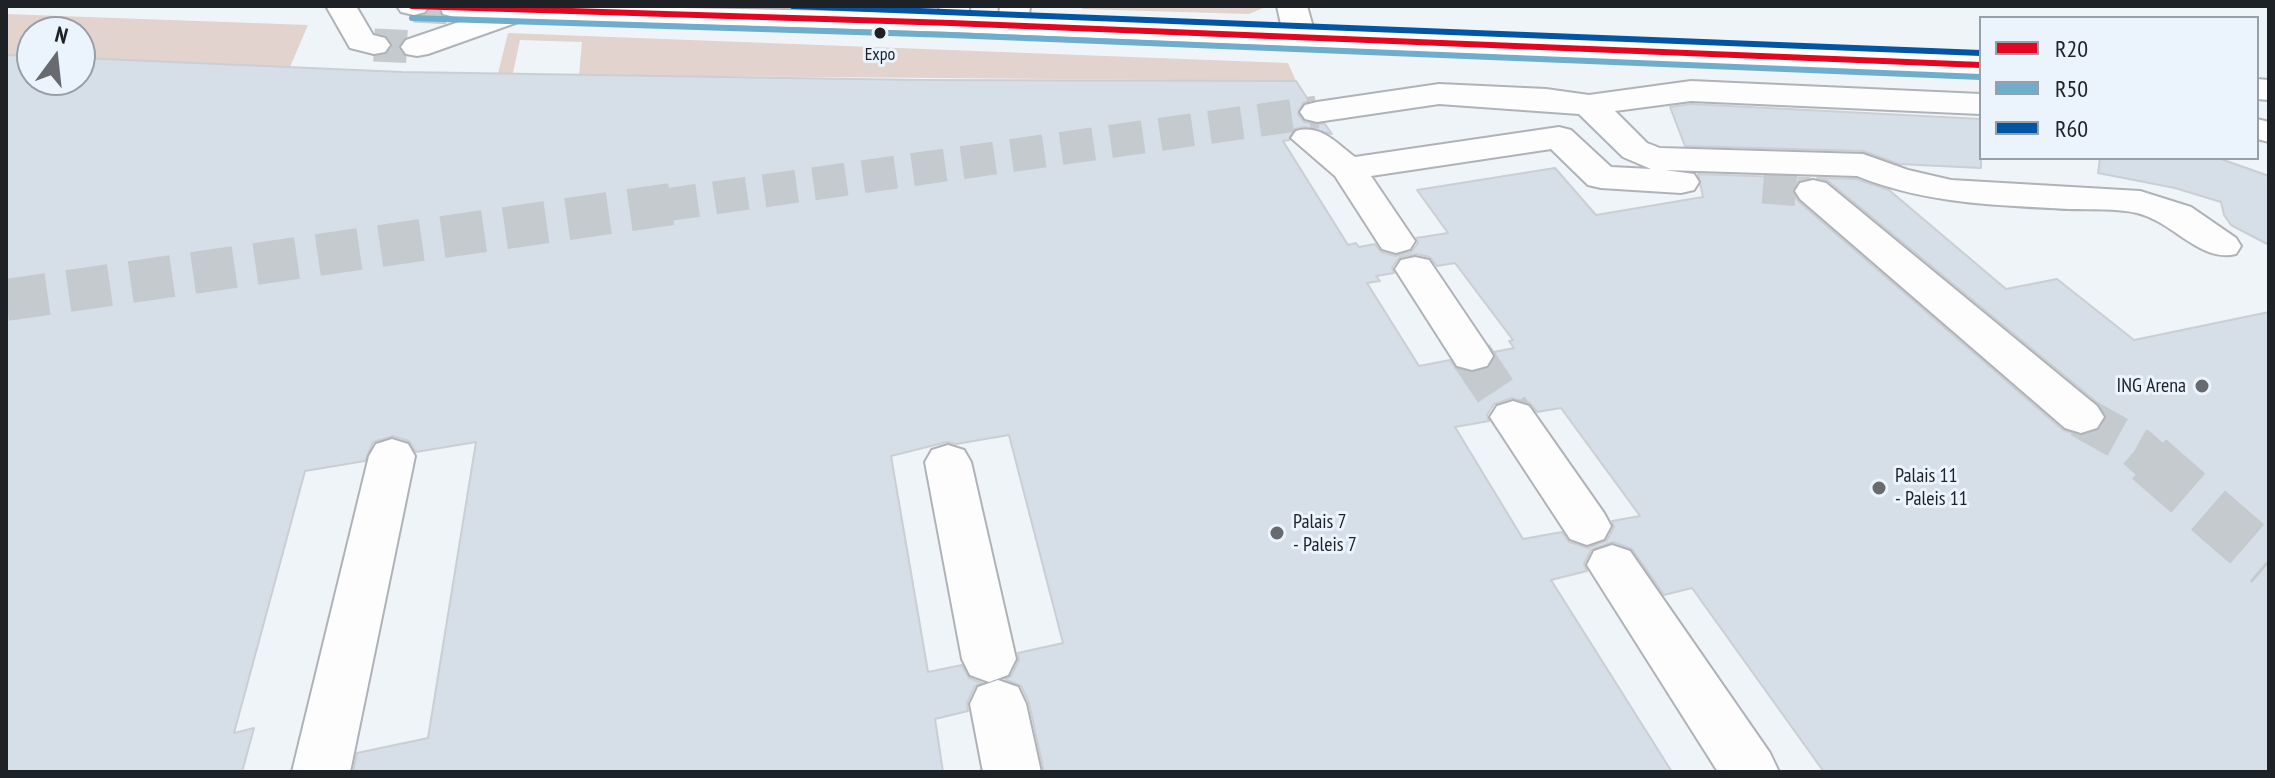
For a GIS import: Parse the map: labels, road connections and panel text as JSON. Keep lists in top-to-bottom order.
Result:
{
  "places": [
    "Expo",
    "ING Arena",
    "Palais 11 - Paleis 11",
    "Palais 7 - Paleis 7"
  ],
  "lines": ["transit line R20", "transit line R60", "transit line R50"],
  "legend": ["R20", "R50", "R60"],
  "north": "top"
}
